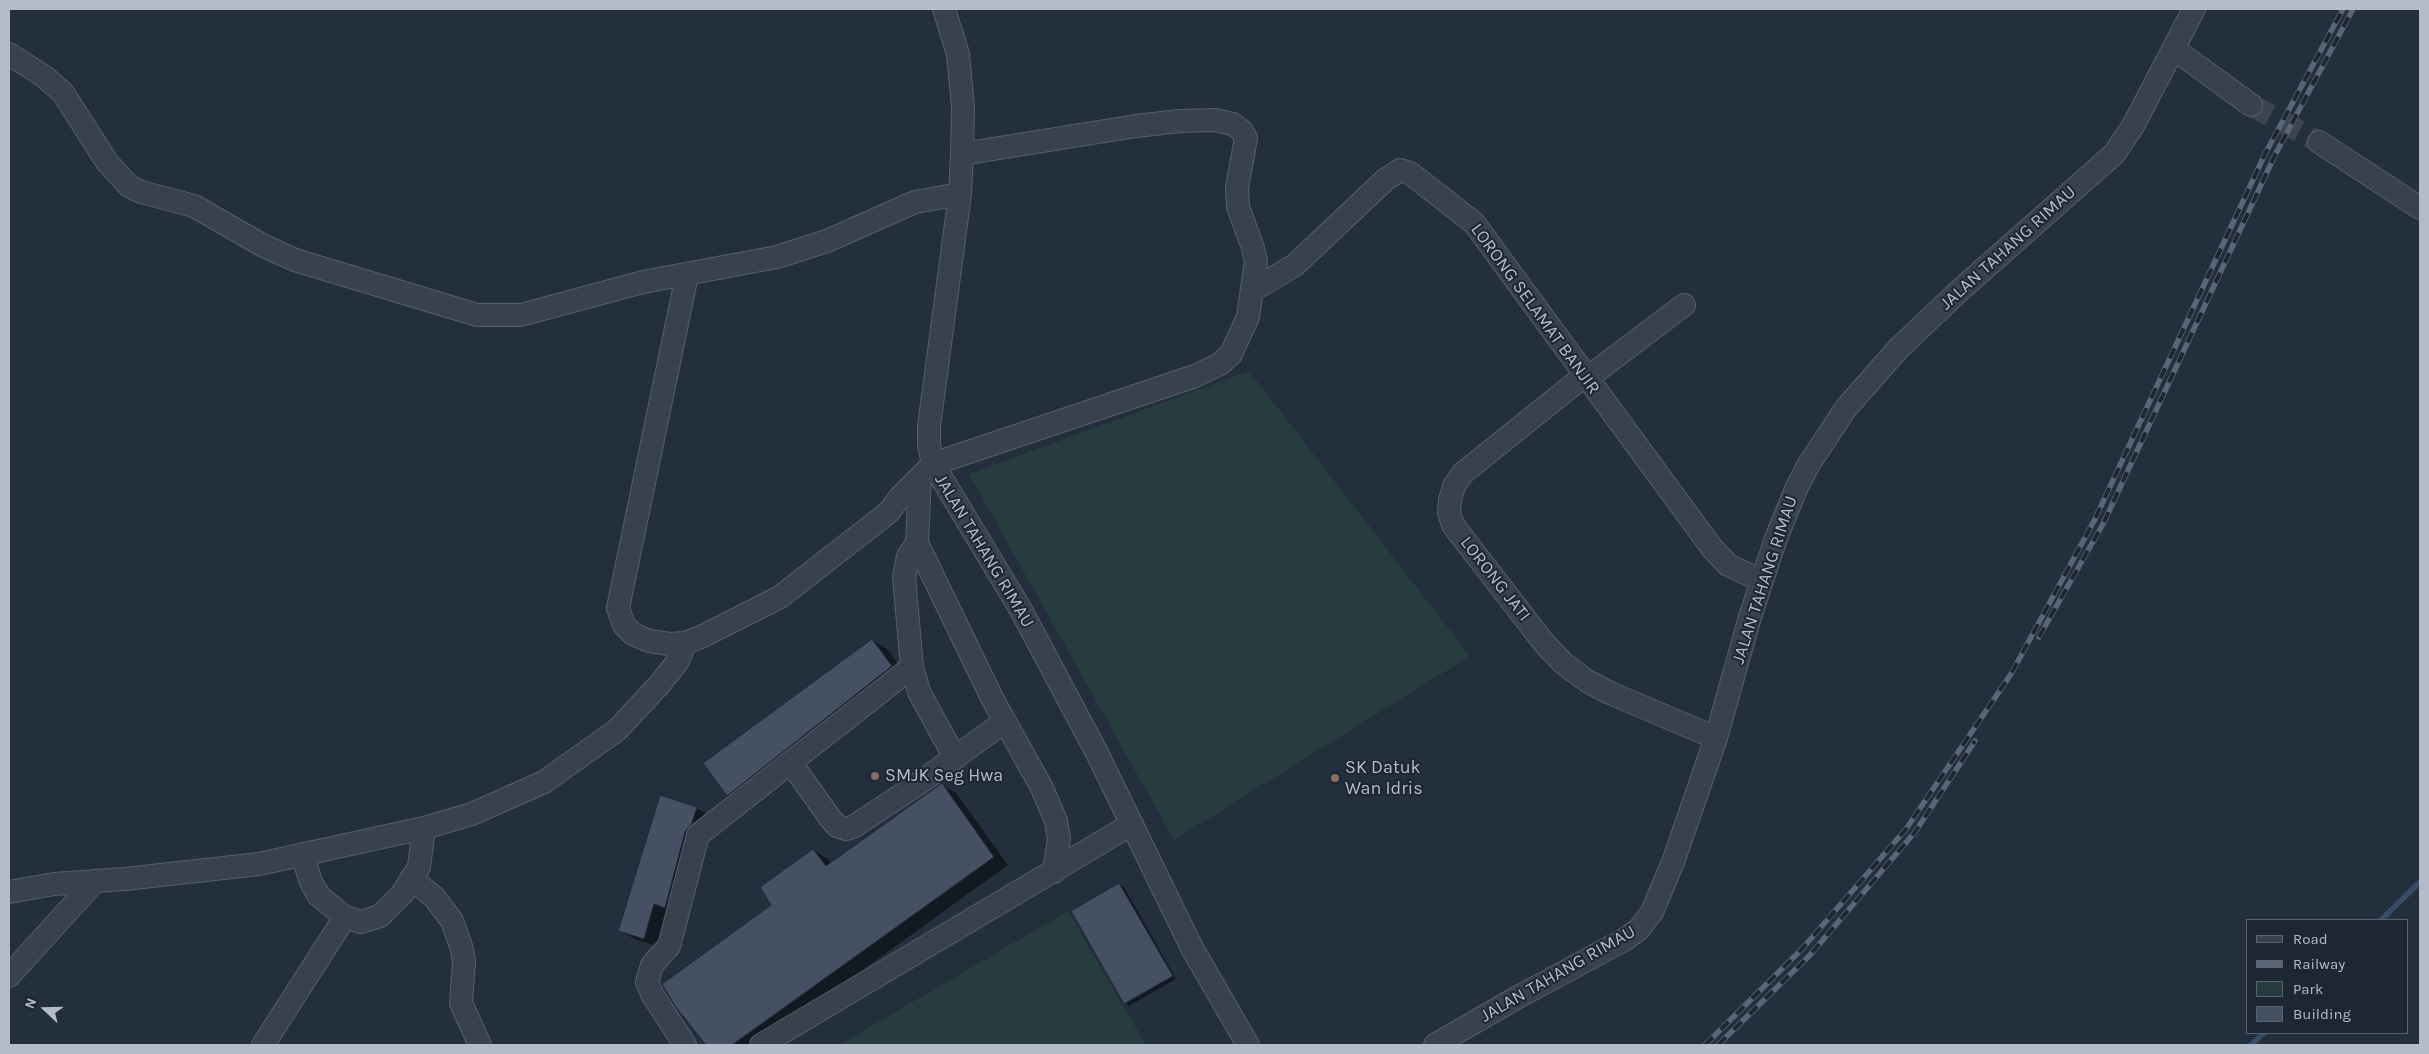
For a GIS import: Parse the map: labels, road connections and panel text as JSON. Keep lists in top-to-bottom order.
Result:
{
  "streets": {
    "street": ["JALAN TAHANG RIMAU", "LORONG SELAMAT BANJIR", "LORONG JATI"]
  },
  "crossings": [
    ["JALAN TAHANG RIMAU", "LORONG SELAMAT BANJIR"],
    ["JALAN TAHANG RIMAU", "LORONG JATI"],
    ["LORONG SELAMAT BANJIR", "LORONG JATI"]
  ],
  "places": ["SMJK Seg Hwa", "SK Datuk Wan Idris"],
  "legend": [
    "Road",
    "Railway",
    "Park",
    "Building"
  ],
  "north": "left"
}
